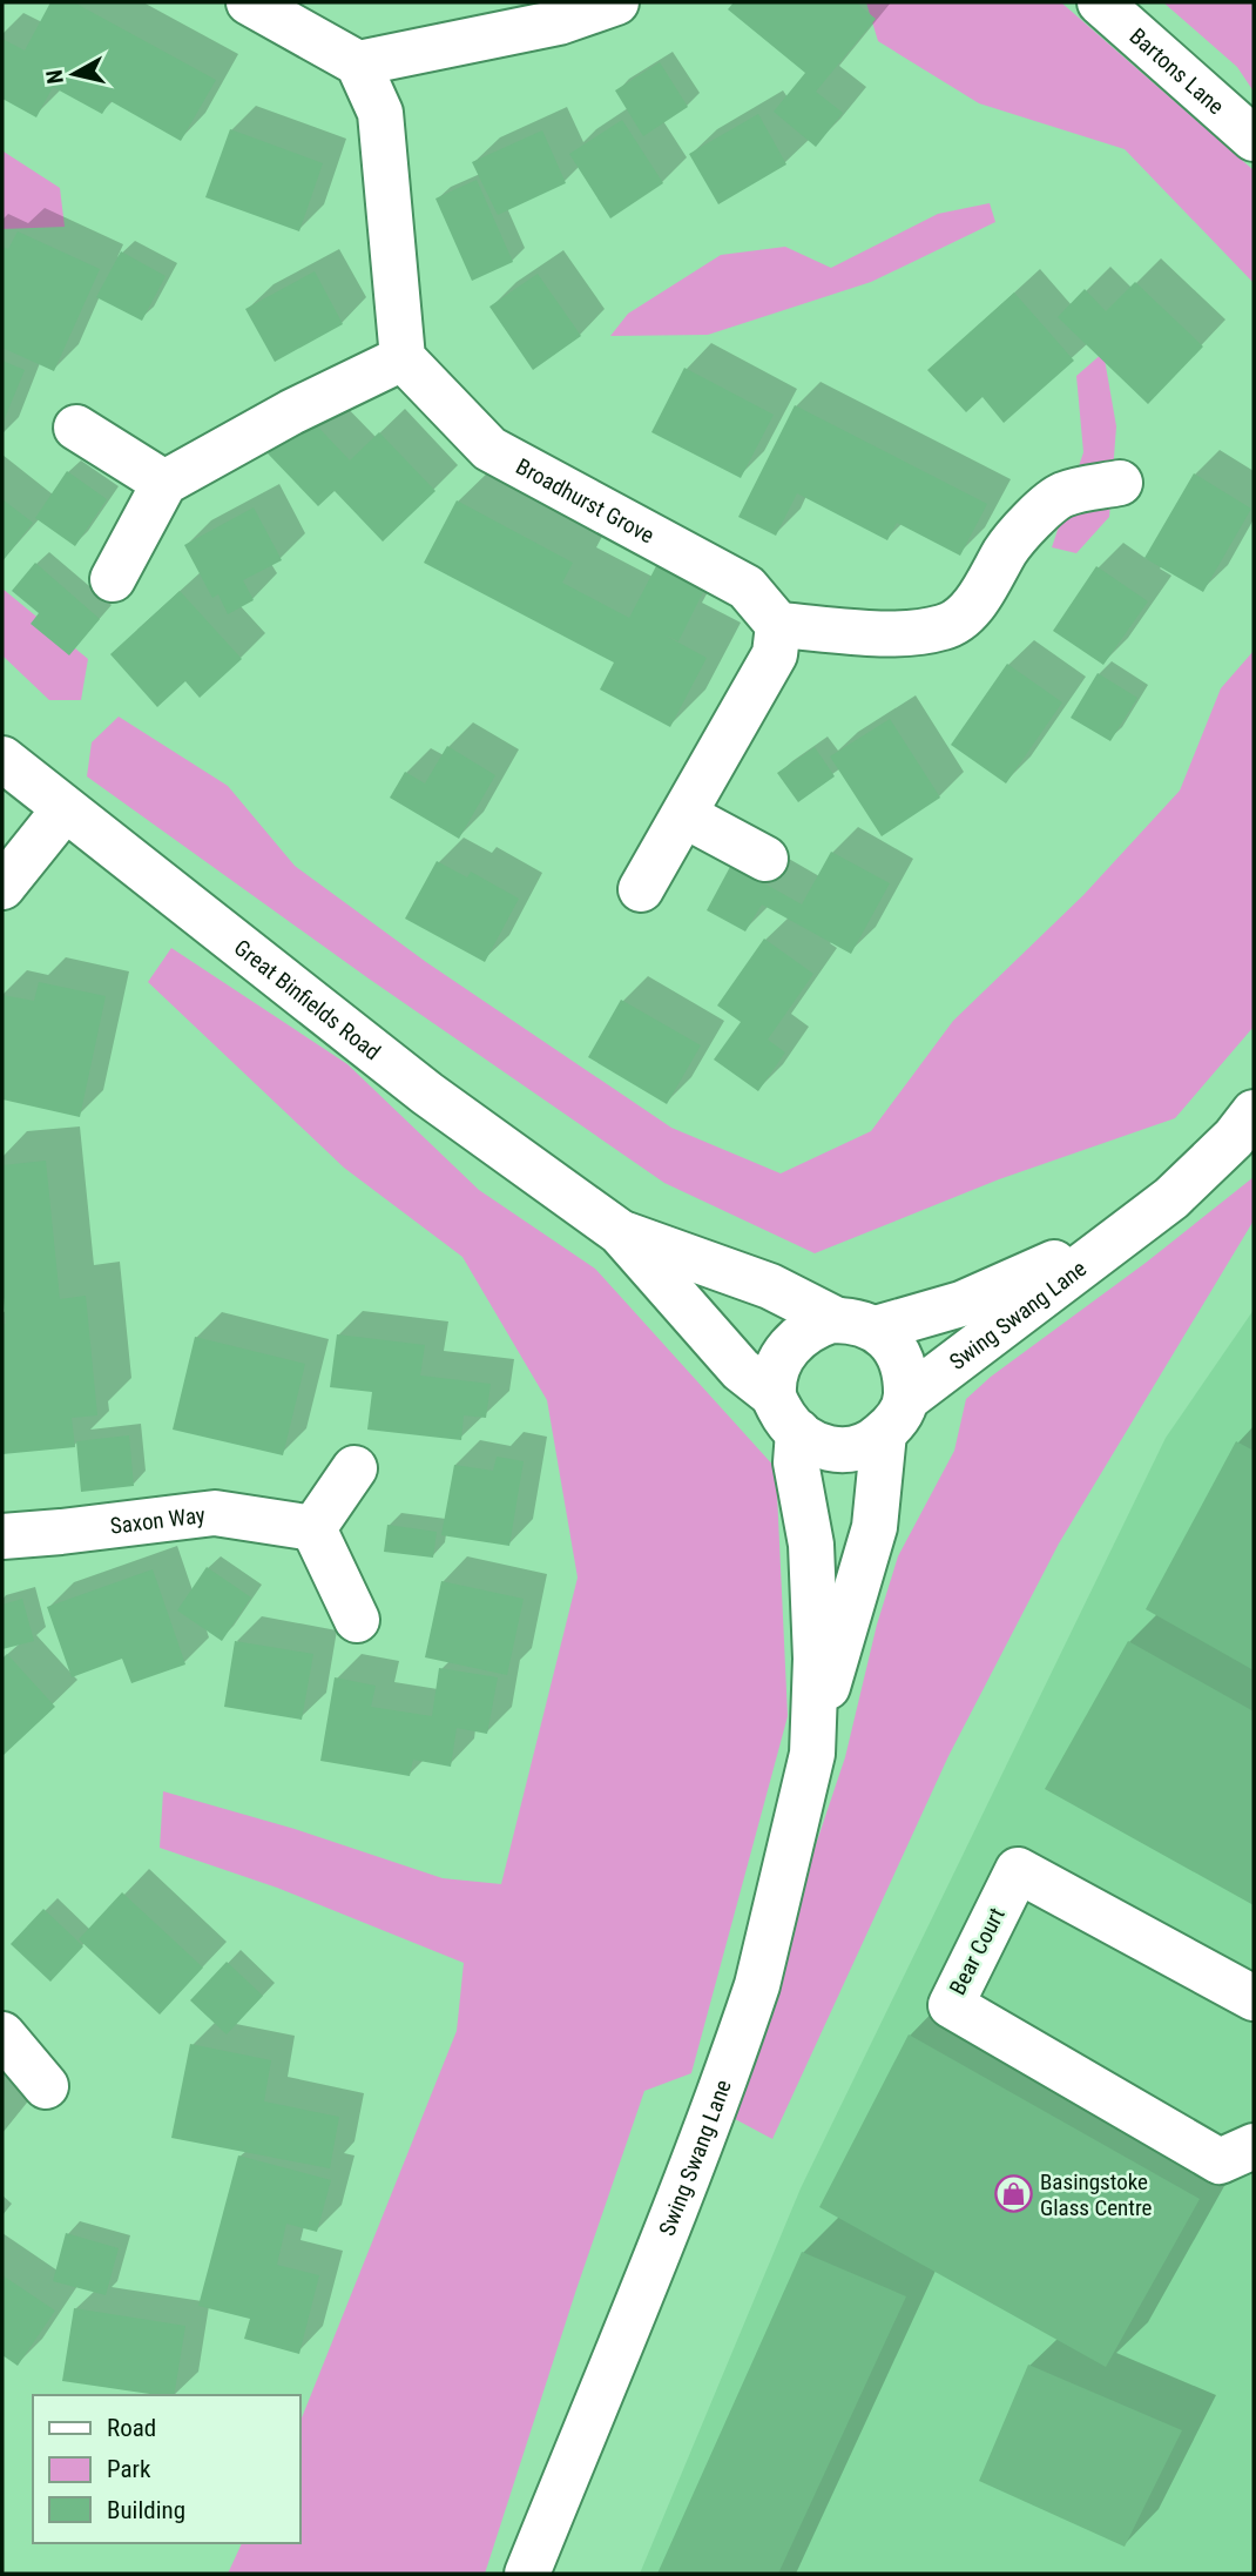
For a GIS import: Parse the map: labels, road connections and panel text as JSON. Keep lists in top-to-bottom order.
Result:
{
  "streets": {
    "street": [
      "Bartons Lane",
      "Broadhurst Grove",
      "Great Binfields Road",
      "Swing Swang Lane",
      "Saxon Way",
      "Bear Court"
    ]
  },
  "crossings": [
    ["Great Binfields Road", "Swing Swang Lane"]
  ],
  "places": {
    "shop": ["Basingstoke Glass Centre"]
  },
  "legend": ["Road", "Park", "Building"],
  "north": "left"
}
